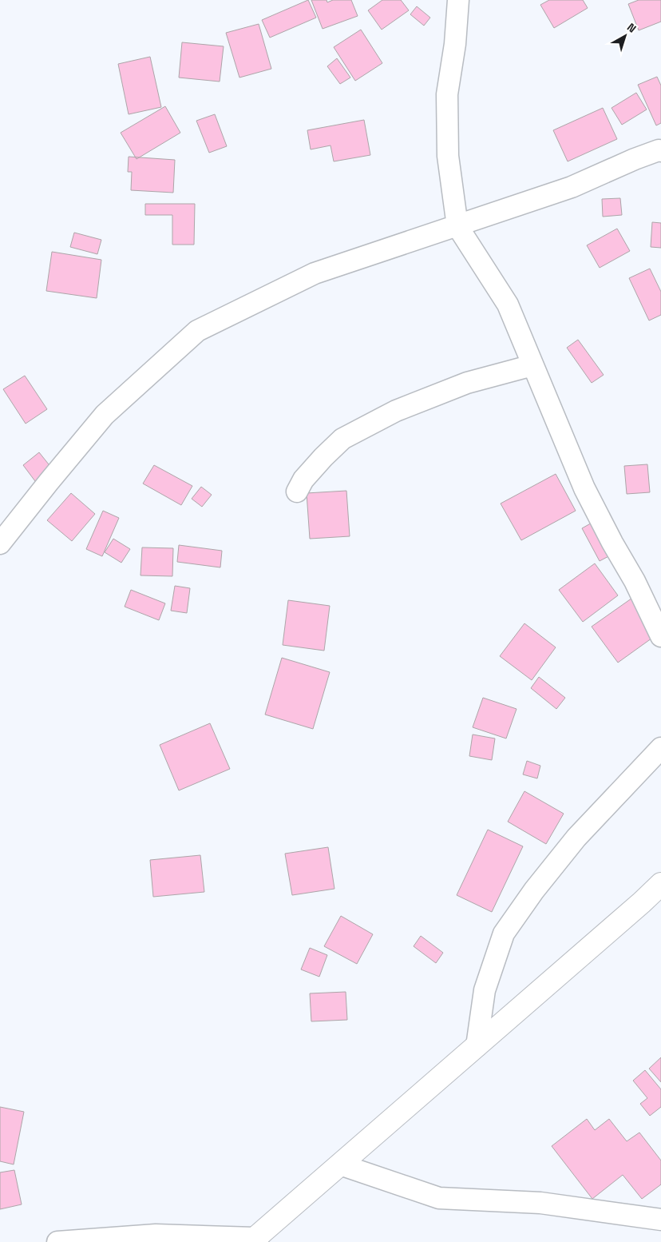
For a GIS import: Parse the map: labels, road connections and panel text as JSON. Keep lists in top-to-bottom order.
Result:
{
  "north": "top right"
}
